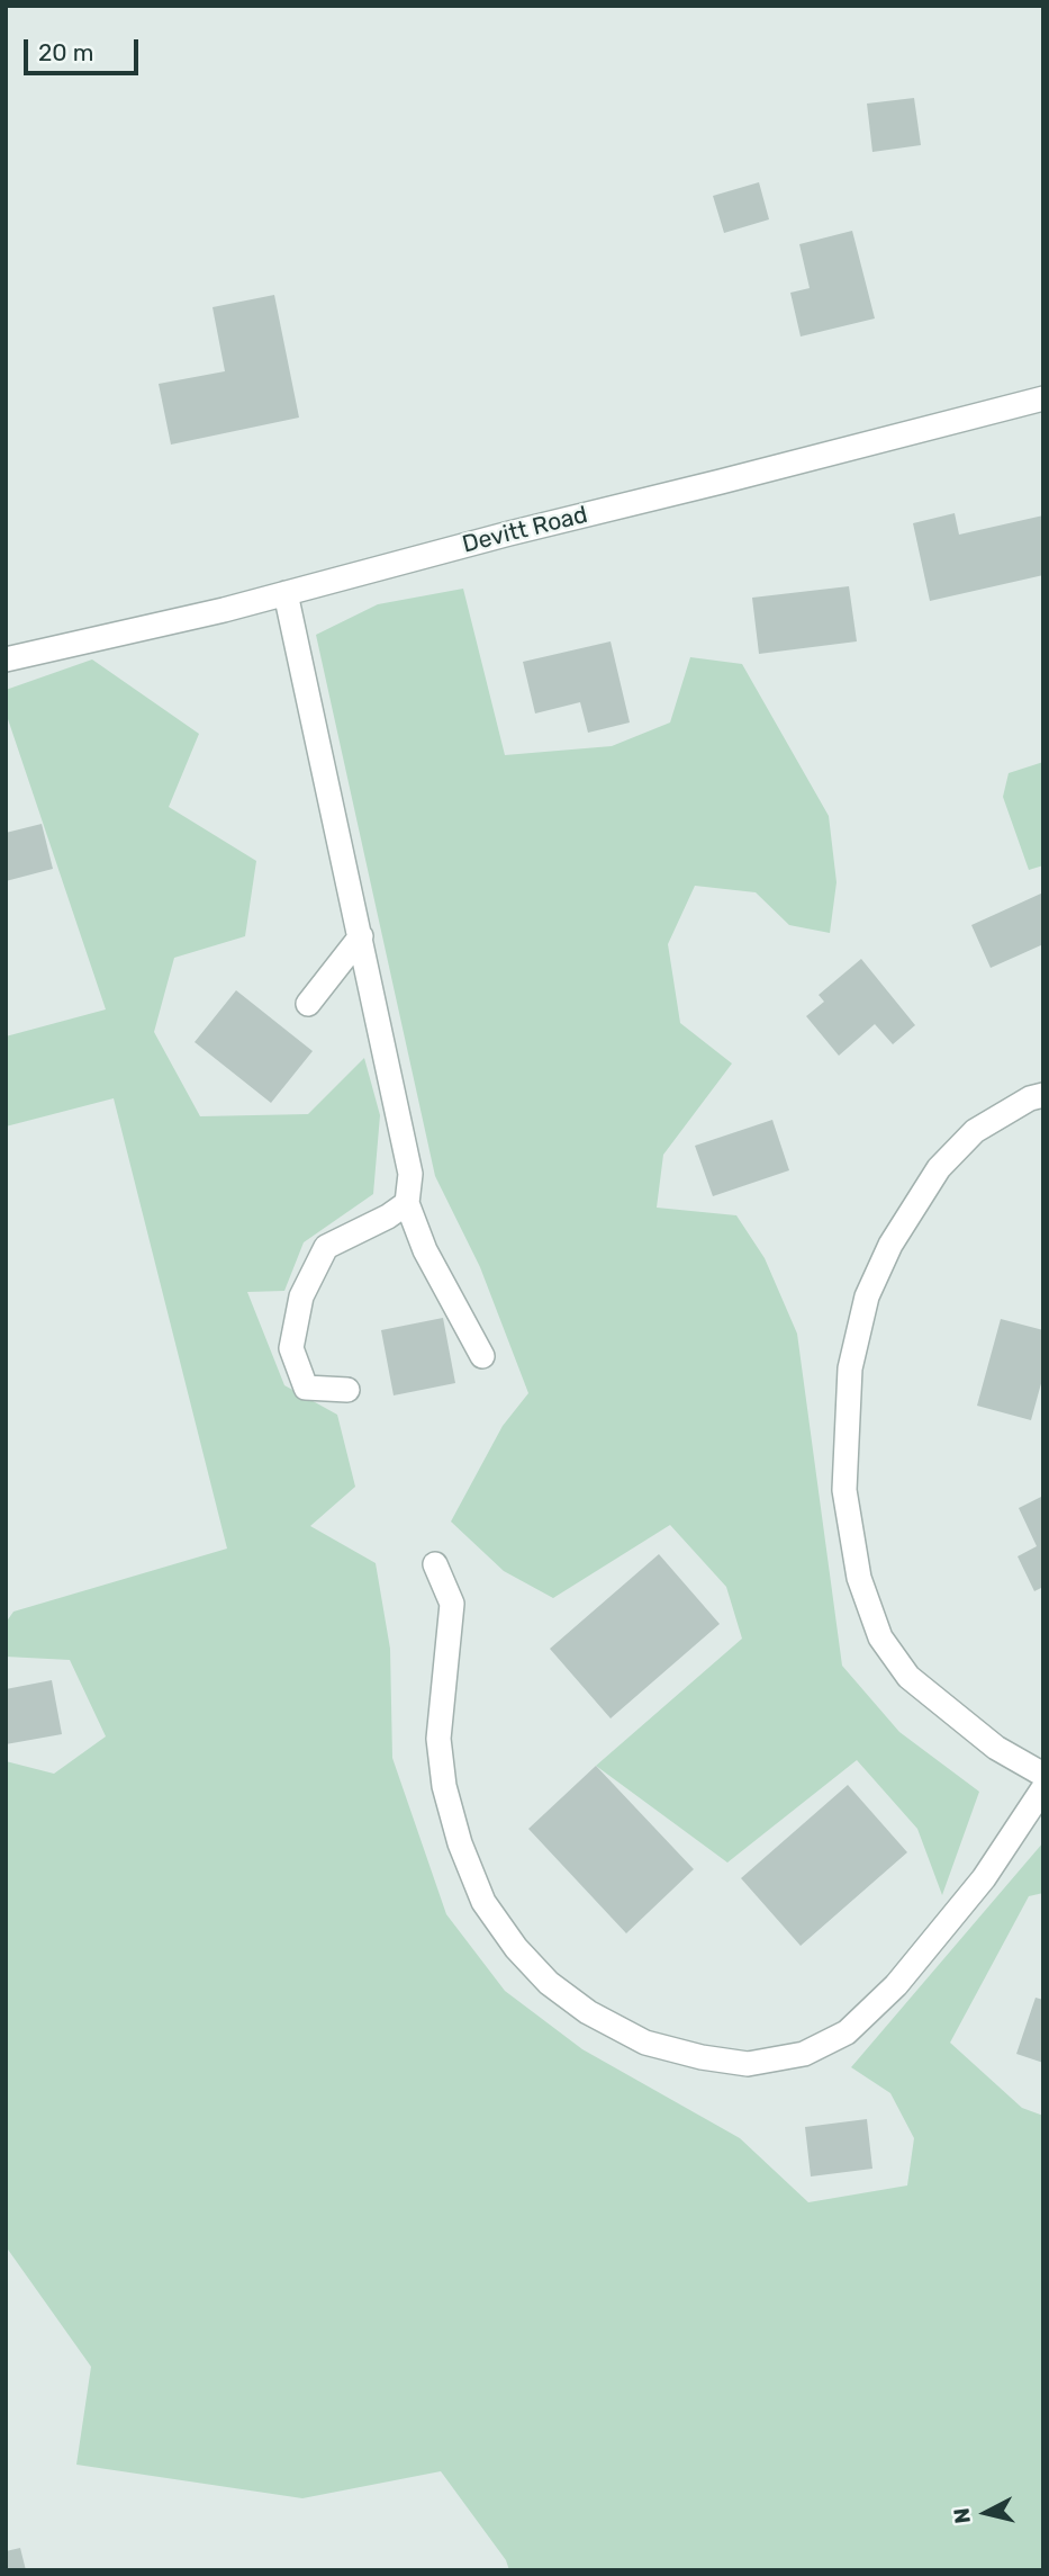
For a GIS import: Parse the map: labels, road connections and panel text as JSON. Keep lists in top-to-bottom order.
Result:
{
  "streets": {
    "street": ["Devitt Road"]
  },
  "scale_bar": "20 m",
  "north": "left"
}
